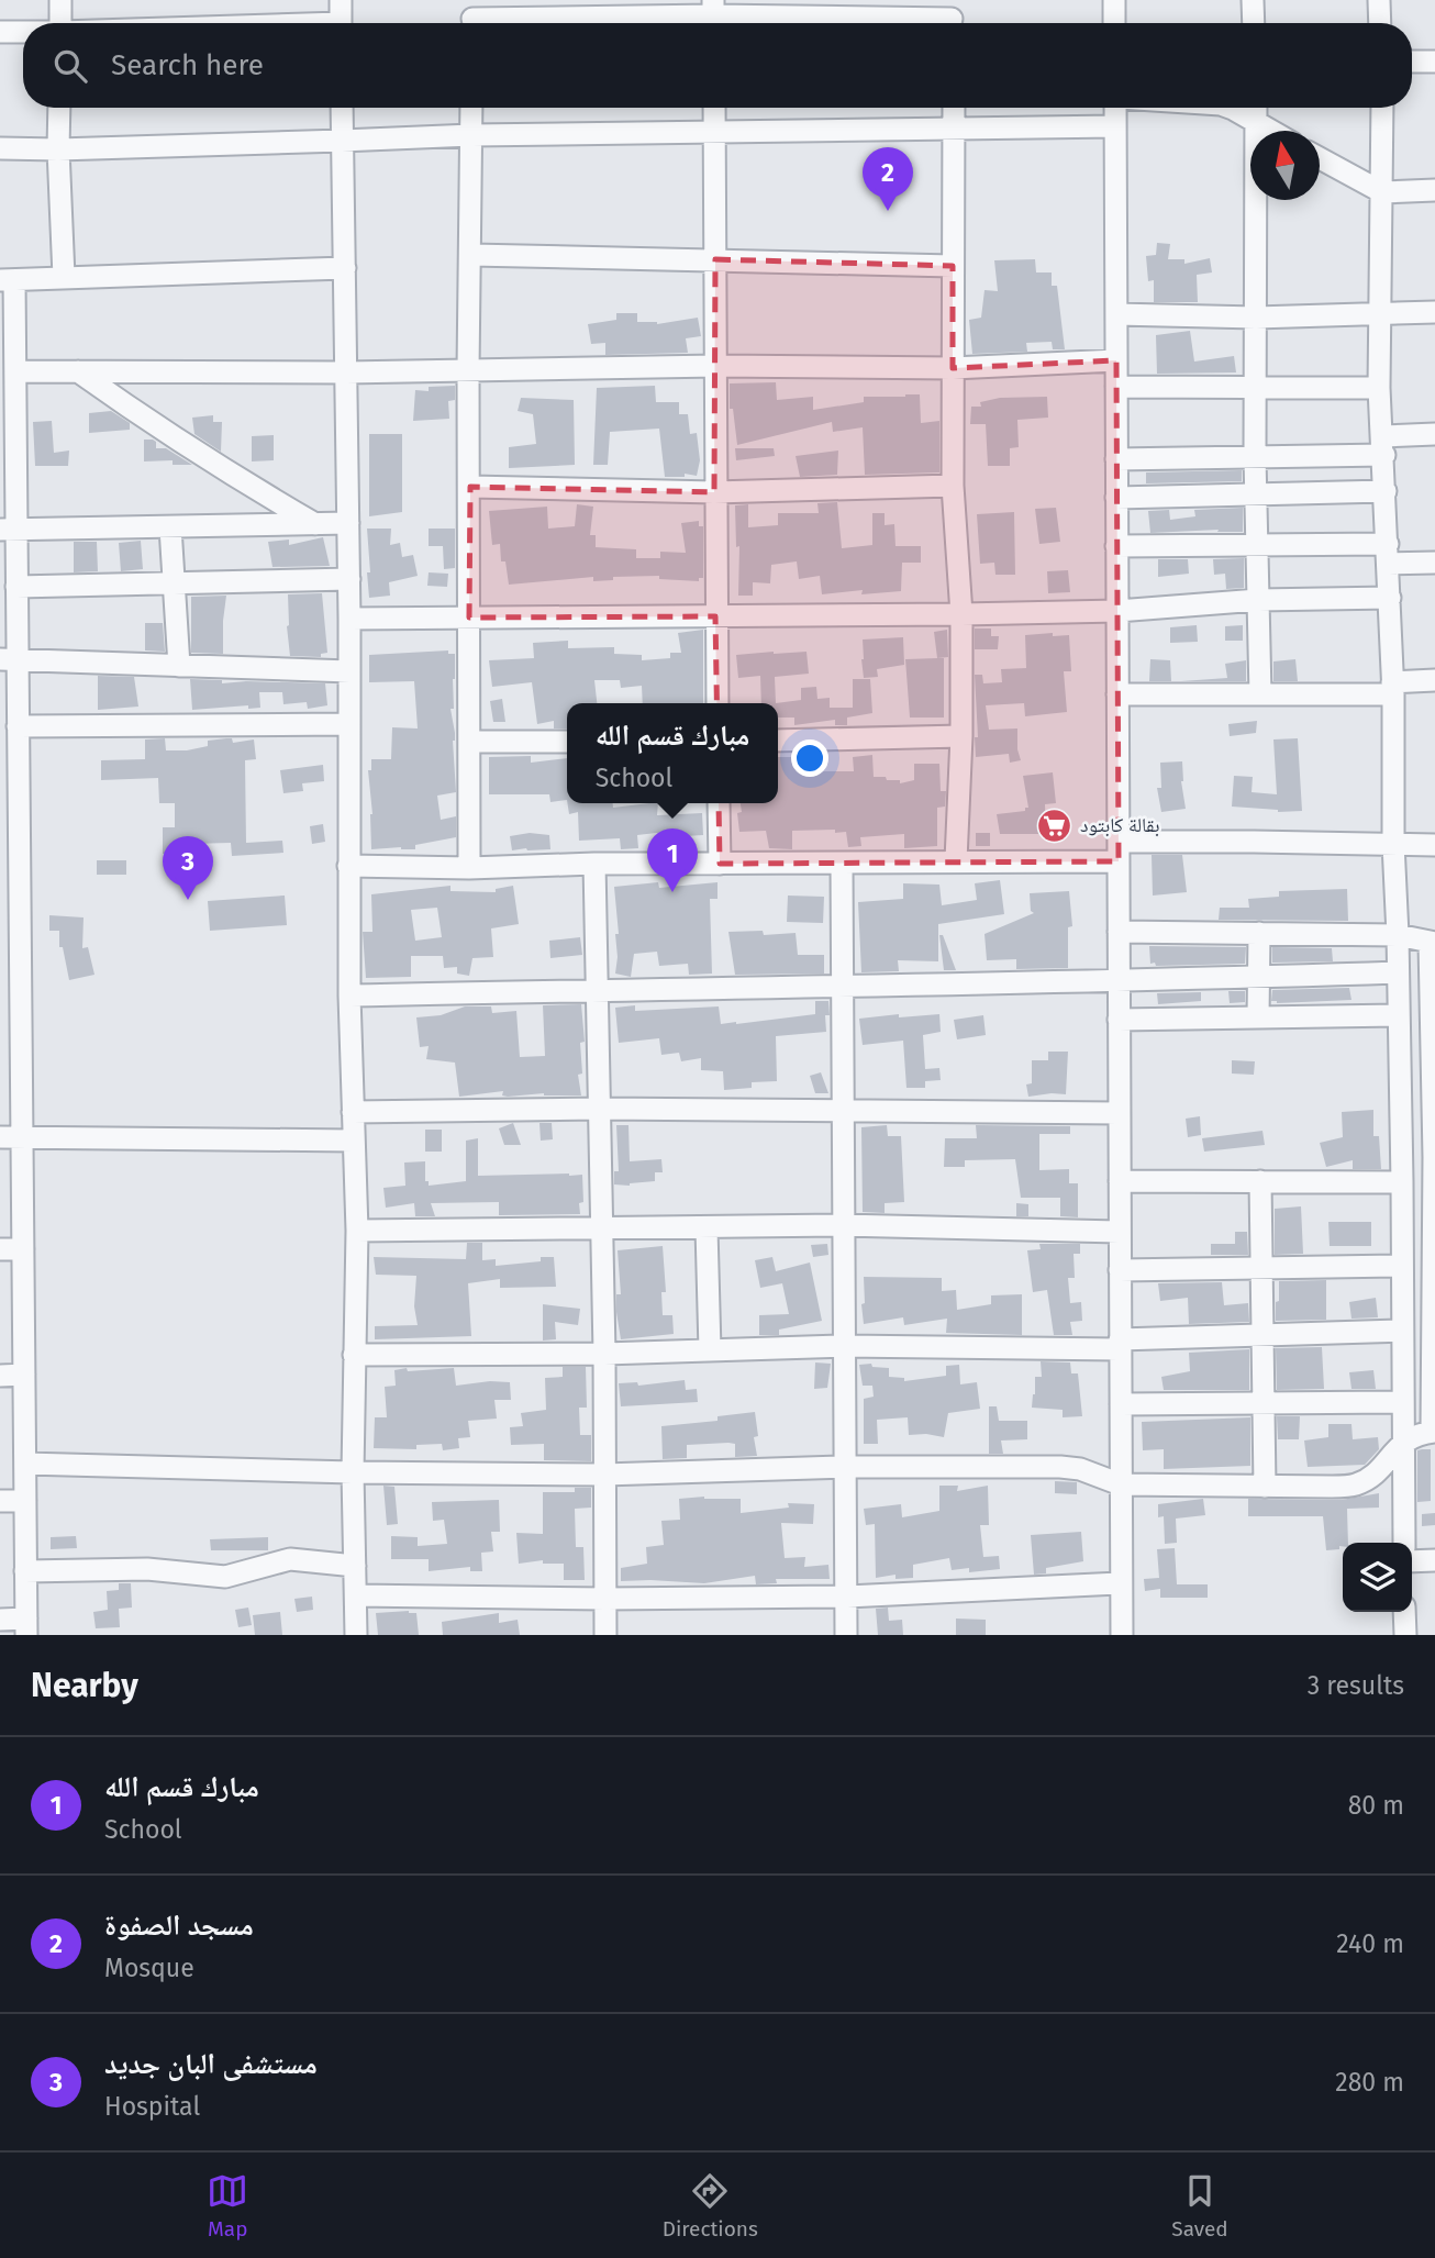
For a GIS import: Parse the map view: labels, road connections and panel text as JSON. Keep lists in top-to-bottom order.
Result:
{
  "places": {
    "supermarket": ["بقالة كابتود"]
  },
  "north": "top",
  "page": {
    "search": "Search here",
    "pins": ["2", "1", "3"],
    "popup": ["مبارك قسم الله", "School"],
    "heading": ["Nearby", "3 results"],
    "list": [
      {
        "mark": "1",
        "name": "مبارك قسم الله",
        "note": "School",
        "value": "80 m"
      },
      {
        "mark": "2",
        "name": "مسجد الصفوة",
        "note": "Mosque",
        "value": "240 m"
      },
      {
        "mark": "3",
        "name": "مستشفى البان جديد",
        "note": "Hospital",
        "value": "280 m"
      }
    ],
    "nav": ["Map", "Directions", "Saved"]
  }
}
